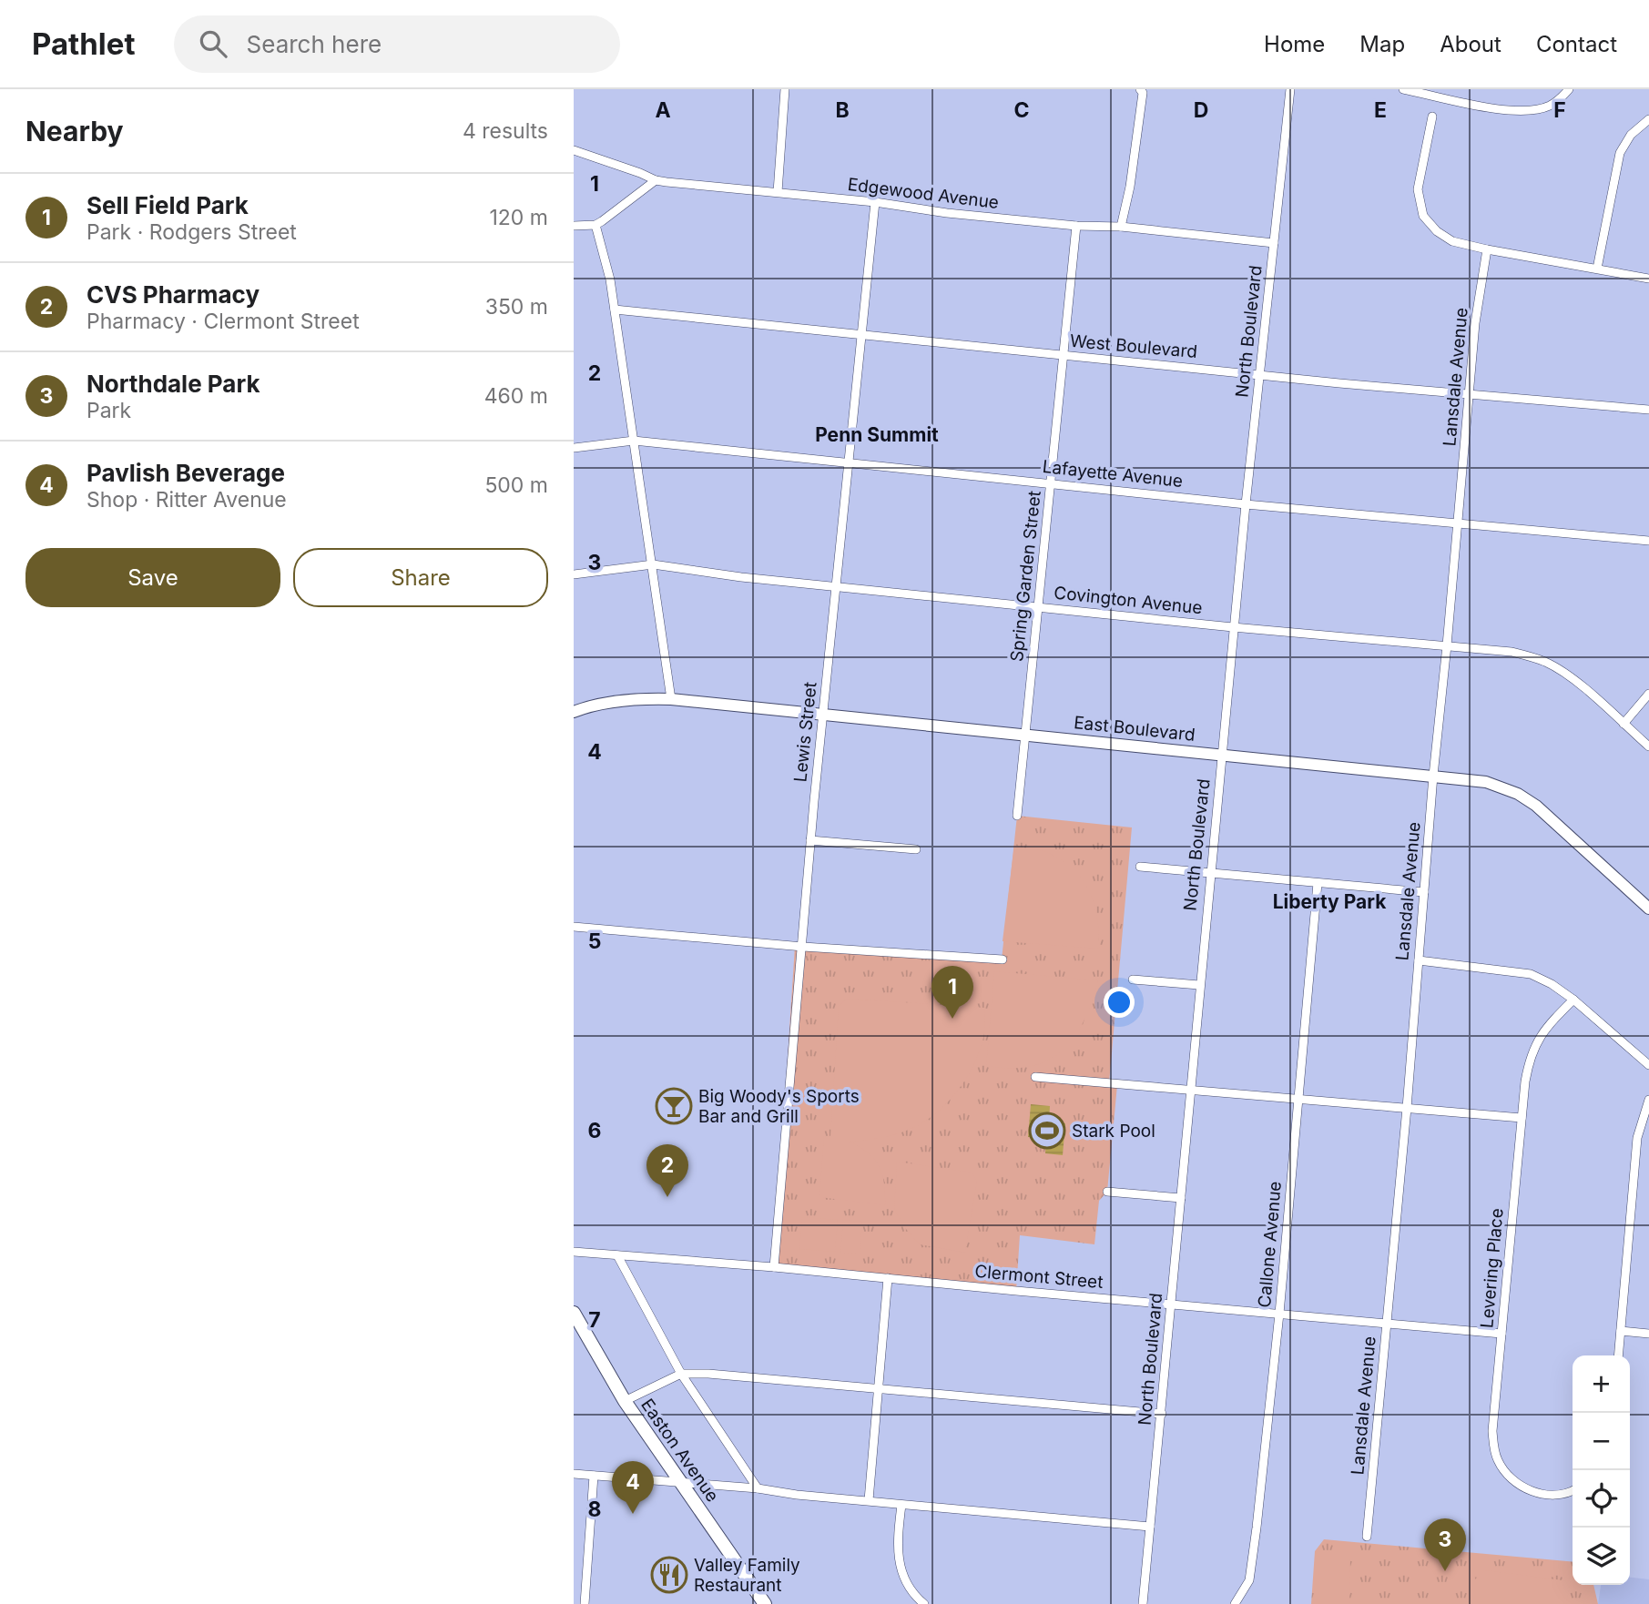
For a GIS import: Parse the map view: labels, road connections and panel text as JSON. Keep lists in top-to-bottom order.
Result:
{
  "streets": {
    "main road": ["Easton Avenue"],
    "street": [
      "Edgewood Avenue",
      "North Boulevard",
      "West Boulevard",
      "Lansdale Avenue",
      "Lafayette Avenue",
      "Spring Garden Street",
      "Covington Avenue",
      "East Boulevard",
      "Lewis Street",
      "Callone Avenue",
      "Levering Place",
      "Clermont Street"
    ]
  },
  "crossings": [
    ["Edgewood Avenue", "North Boulevard"],
    ["Edgewood Avenue", "Spring Garden Street"],
    ["Edgewood Avenue", "Lewis Street"],
    ["North Boulevard", "West Boulevard"],
    ["North Boulevard", "Lafayette Avenue"],
    ["North Boulevard", "Covington Avenue"],
    ["North Boulevard", "East Boulevard"],
    ["North Boulevard", "Clermont Street"],
    ["West Boulevard", "Lansdale Avenue"],
    ["West Boulevard", "Spring Garden Street"],
    ["West Boulevard", "Lewis Street"],
    ["Lansdale Avenue", "Lafayette Avenue"],
    ["Lansdale Avenue", "Covington Avenue"],
    ["Lansdale Avenue", "East Boulevard"],
    ["Lansdale Avenue", "Clermont Street"],
    ["Lafayette Avenue", "Spring Garden Street"],
    ["Lafayette Avenue", "Lewis Street"],
    ["Spring Garden Street", "Covington Avenue"],
    ["Spring Garden Street", "East Boulevard"],
    ["Covington Avenue", "Lewis Street"],
    ["East Boulevard", "Lewis Street"],
    ["Lewis Street", "Clermont Street"],
    ["Callone Avenue", "Clermont Street"],
    ["Levering Place", "Clermont Street"]
  ],
  "districts": ["Penn Summit", "Liberty Park"],
  "places": {
    "bar": ["Big Woody's Sports Bar and Grill"],
    "sports": ["Stark Pool"],
    "restaurant": ["Valley Family Restaurant"]
  },
  "page": {
    "header": "Pathlet",
    "search": "Search here",
    "nav": [
      "Home",
      "Map",
      "About",
      "Contact"
    ],
    "heading": ["Nearby", "4 results"],
    "list": [
      {
        "mark": "1",
        "name": "Sell Field Park",
        "note": "Park · Rodgers Street",
        "value": "120 m"
      },
      {
        "mark": "2",
        "name": "CVS Pharmacy",
        "note": "Pharmacy · Clermont Street",
        "value": "350 m"
      },
      {
        "mark": "3",
        "name": "Northdale Park",
        "note": "Park",
        "value": "460 m"
      },
      {
        "mark": "4",
        "name": "Pavlish Beverage",
        "note": "Shop · Ritter Avenue",
        "value": "500 m"
      }
    ],
    "buttons": ["Save", "Share"],
    "pins": [
      "1",
      "2",
      "4",
      "3"
    ],
    "map_buttons": ["+", "−"]
  },
  "grid": {
    "columns": [
      "A",
      "B",
      "C",
      "D",
      "E",
      "F"
    ],
    "rows": [
      "1",
      "2",
      "3",
      "4",
      "5",
      "6",
      "7",
      "8"
    ]
  }
}
